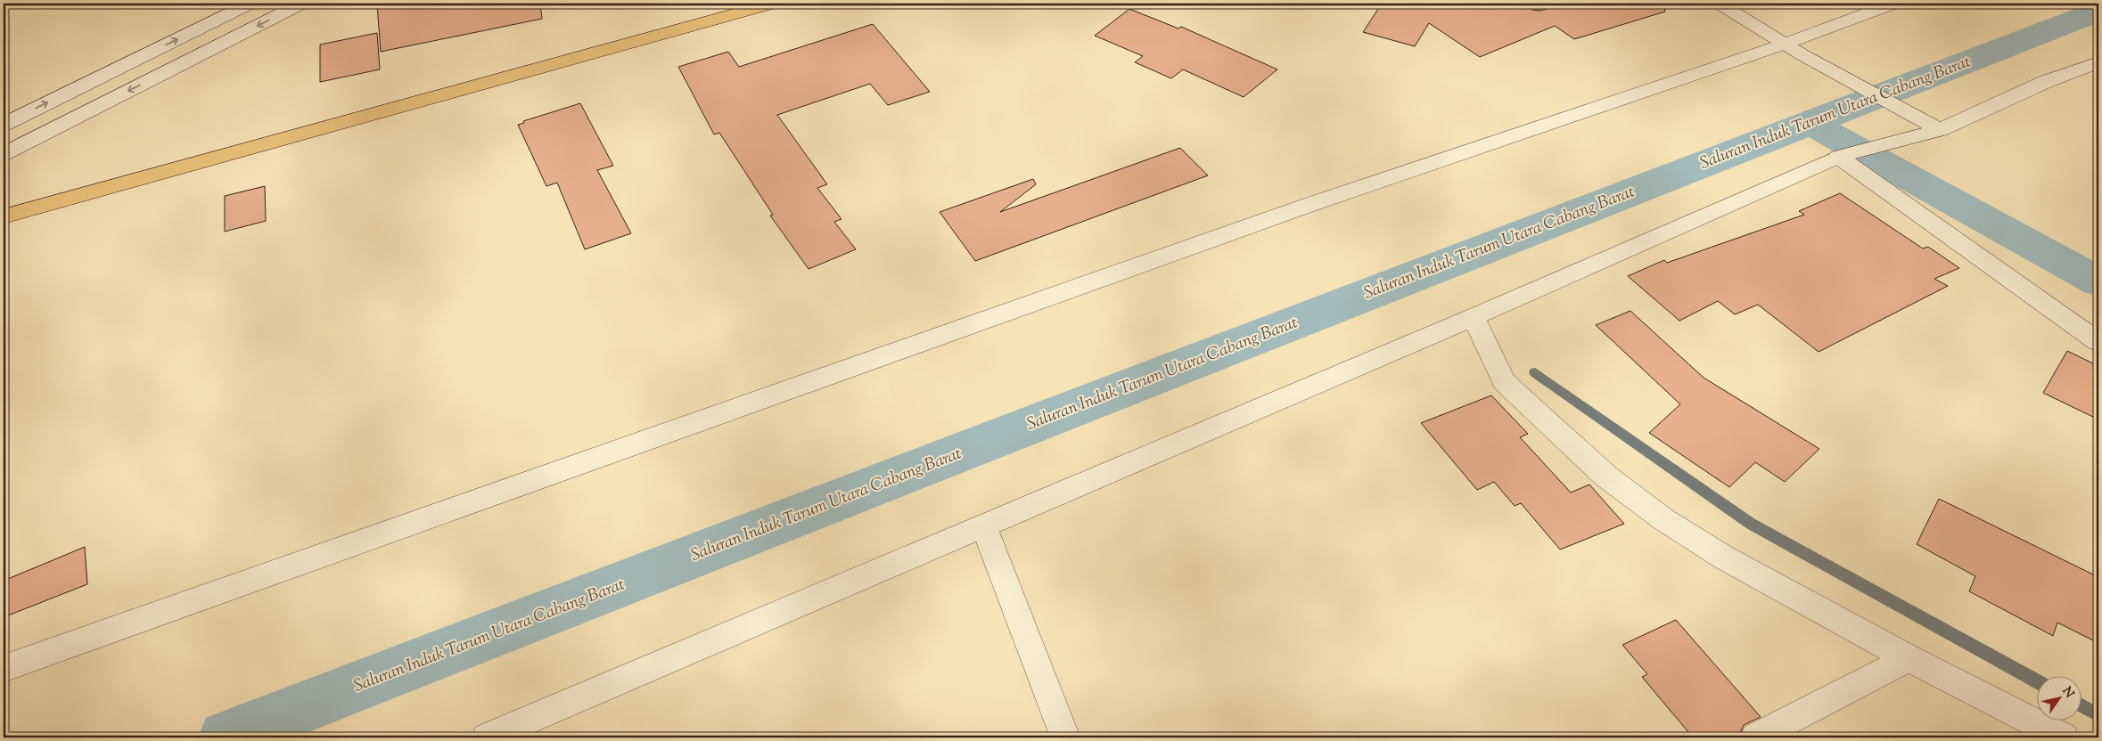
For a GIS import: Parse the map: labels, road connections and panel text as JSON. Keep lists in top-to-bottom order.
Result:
{
  "water": ["Saluran Induk Tarum Utara Cabang Barat"],
  "north": "top right"
}
